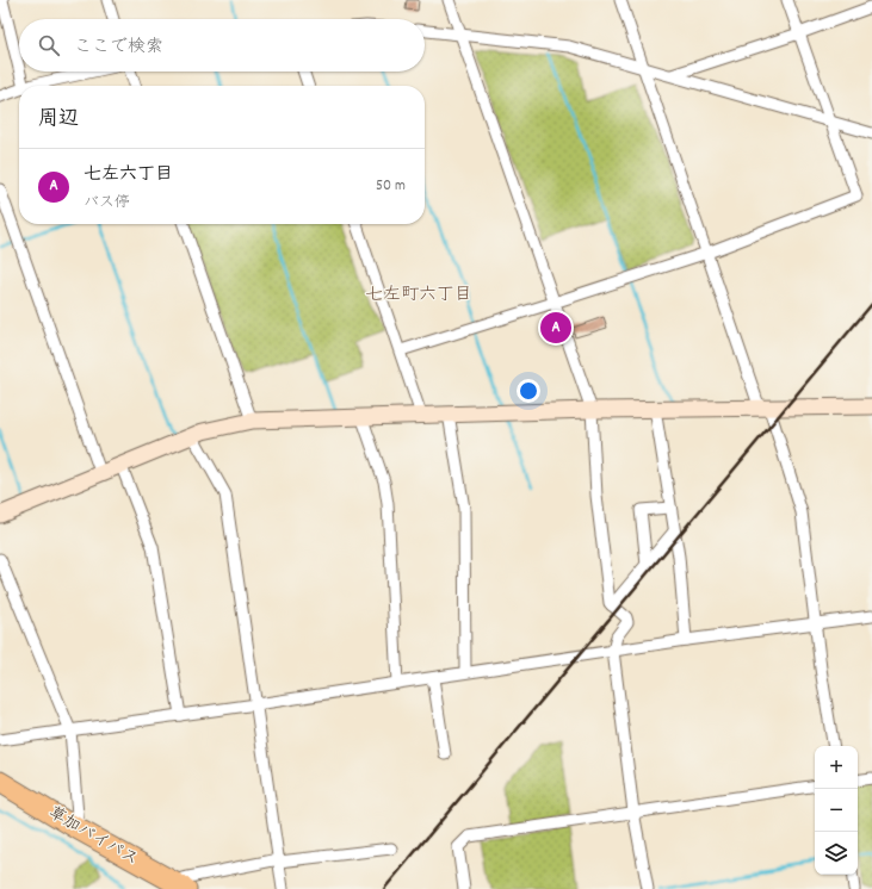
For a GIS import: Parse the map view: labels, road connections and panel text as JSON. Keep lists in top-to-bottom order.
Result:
{
  "streets": {
    "highway": ["草加バイパス"]
  },
  "districts": ["七左町六丁目"],
  "page": {
    "search": "ここで検索",
    "heading": "周辺",
    "list": [
      {
        "mark": "A",
        "name": "七左六丁目",
        "note": "バス停",
        "value": "50 m"
      }
    ],
    "pins": "A",
    "map_buttons": ["+", "−"]
  }
}
